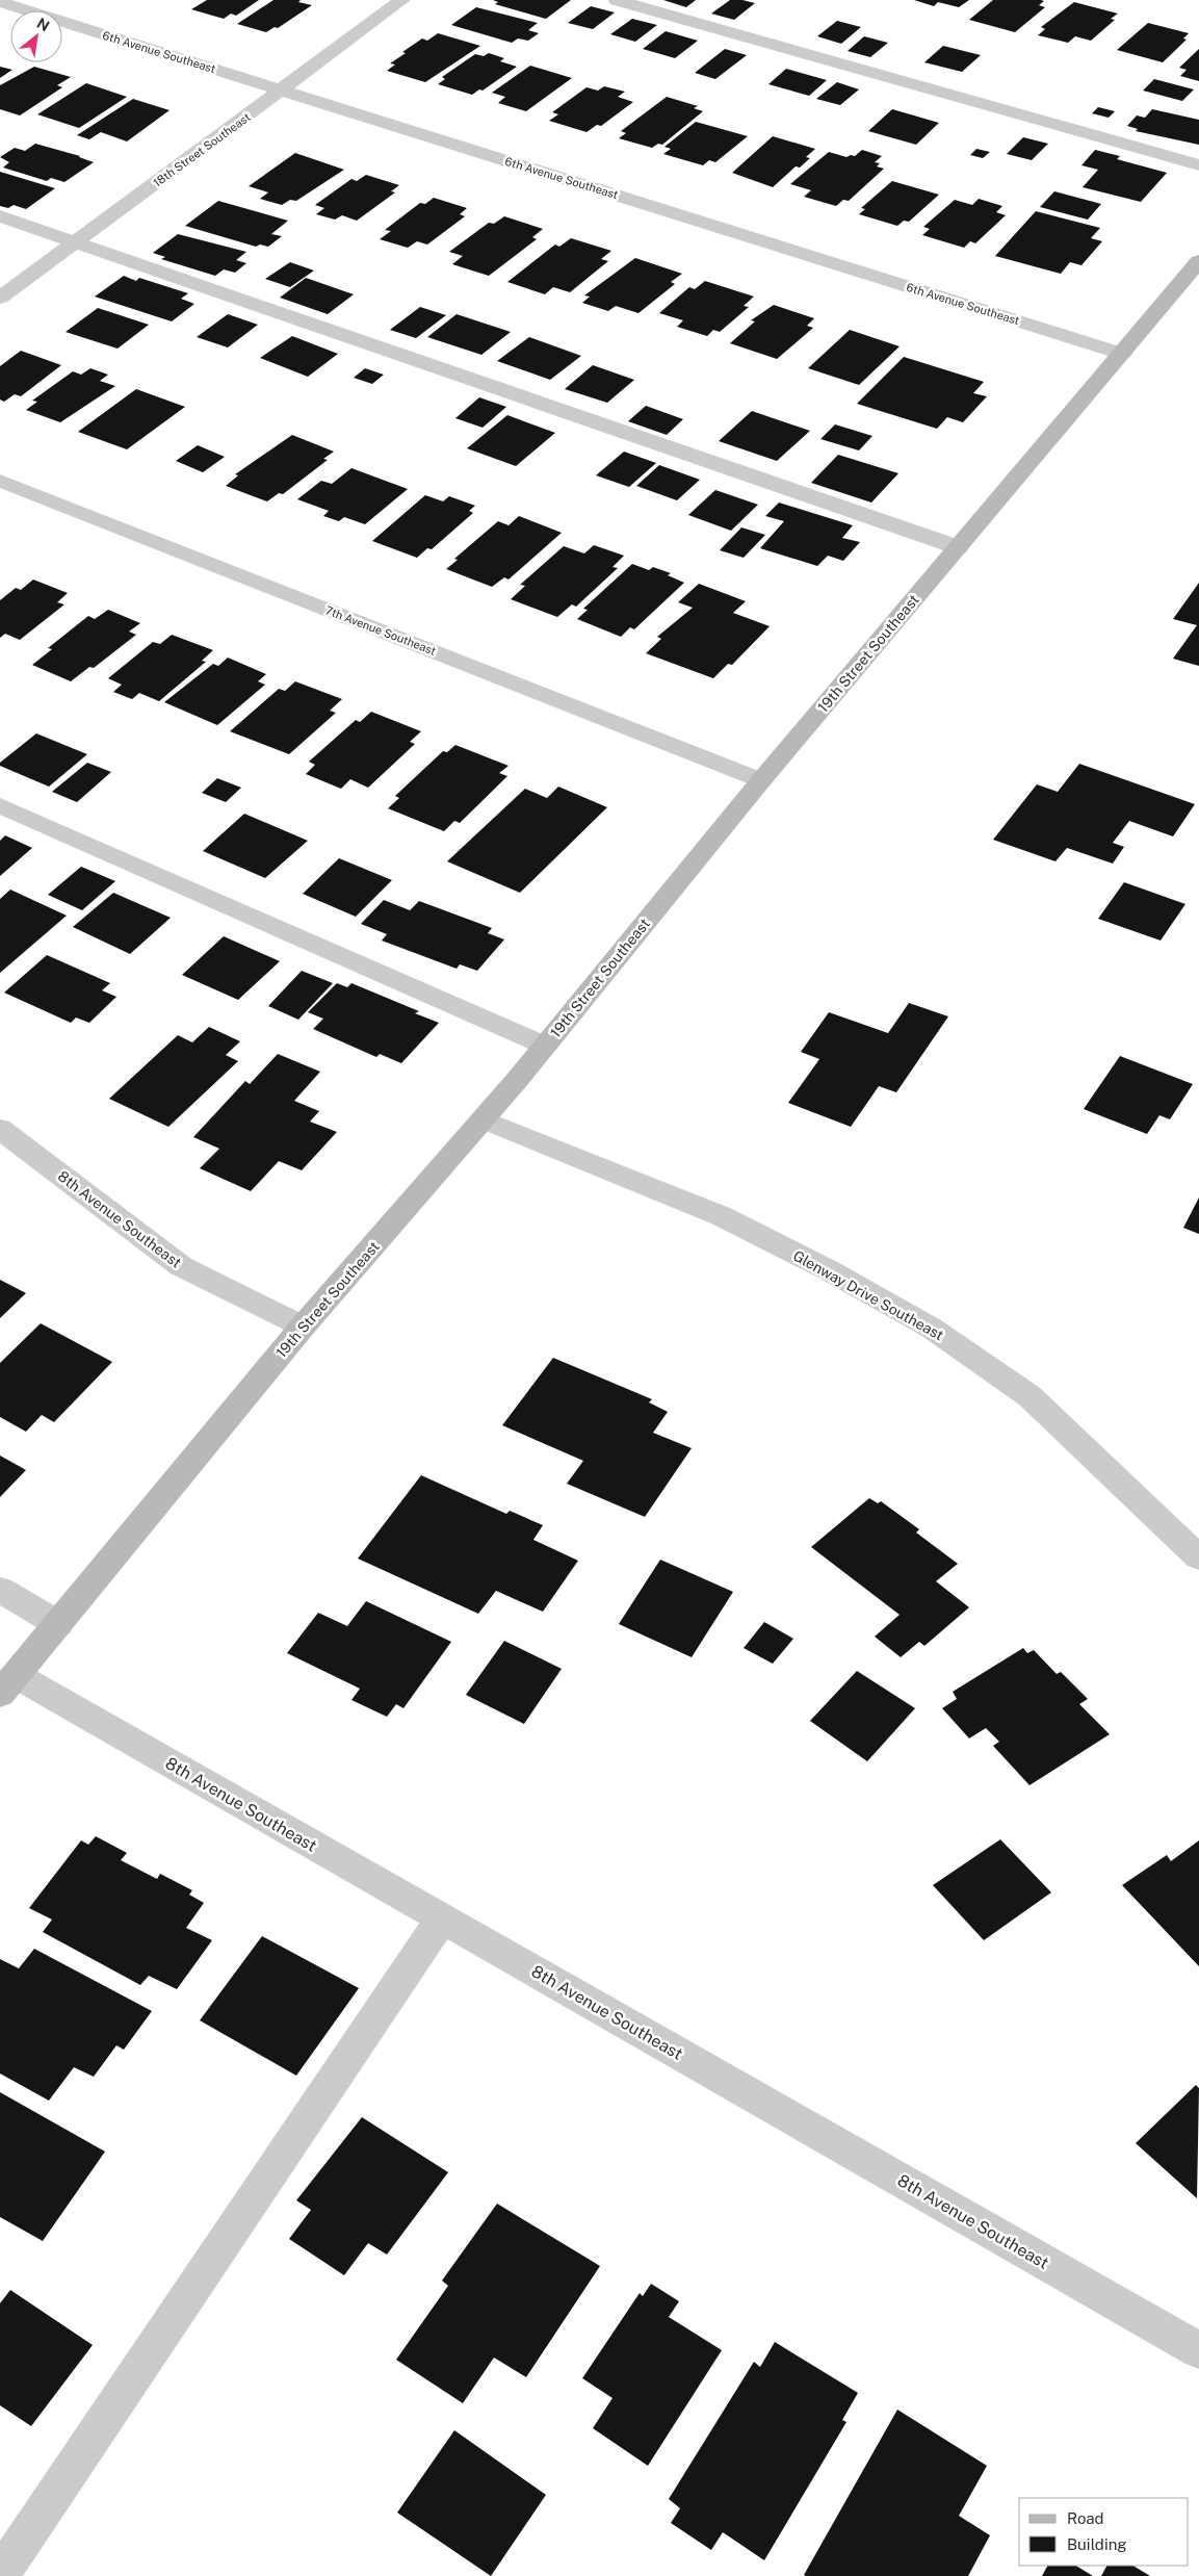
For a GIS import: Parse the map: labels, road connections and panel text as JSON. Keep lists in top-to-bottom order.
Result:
{
  "streets": {
    "main road": ["19th Street Southeast"],
    "street": [
      "6th Avenue Southeast",
      "18th Street Southeast",
      "7th Avenue Southeast",
      "8th Avenue Southeast",
      "Glenway Drive Southeast"
    ]
  },
  "crossings": [
    ["6th Avenue Southeast", "18th Street Southeast"],
    ["6th Avenue Southeast", "19th Street Southeast"],
    ["7th Avenue Southeast", "19th Street Southeast"],
    ["19th Street Southeast", "8th Avenue Southeast"],
    ["19th Street Southeast", "Glenway Drive Southeast"]
  ],
  "legend": ["Road", "Building"],
  "north": "top right"
}
